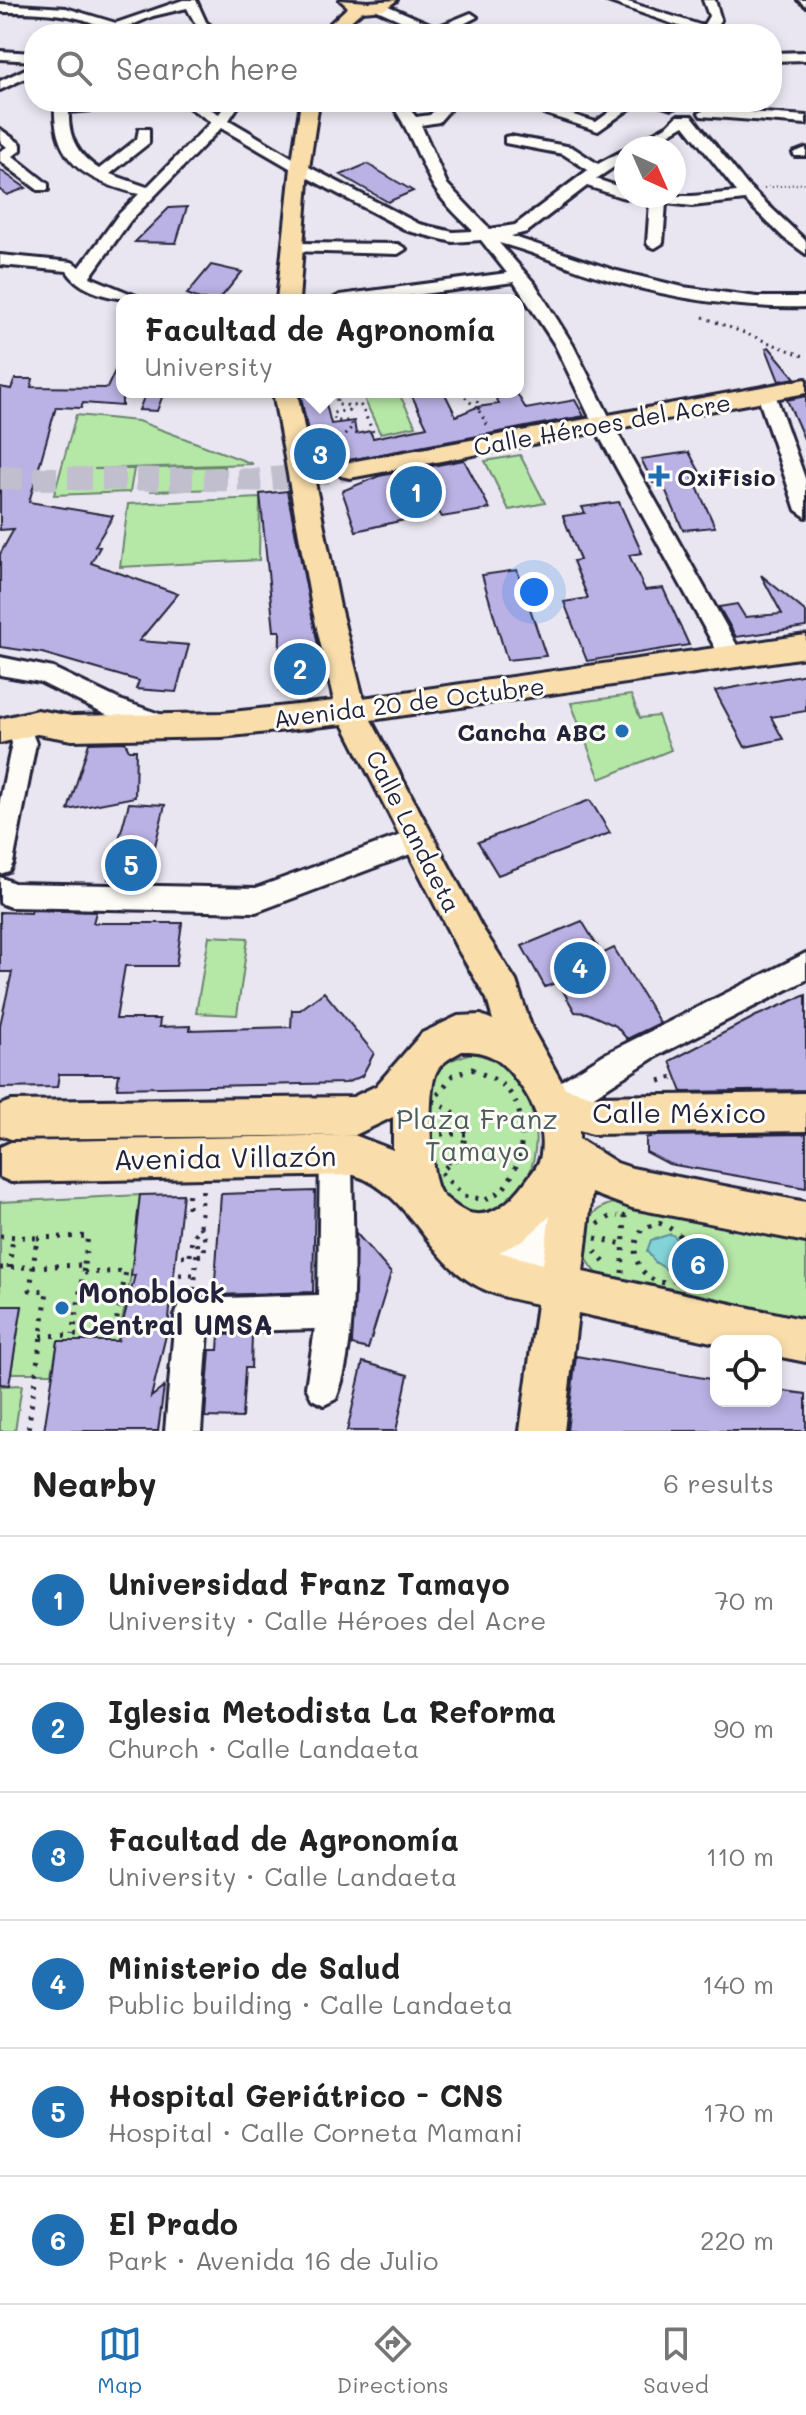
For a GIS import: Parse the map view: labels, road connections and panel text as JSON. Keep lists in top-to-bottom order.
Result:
{
  "streets": {
    "main road": [
      "Calle Héroes del Acre",
      "Avenida 20 de Octubre",
      "Calle Landaeta",
      "Calle México",
      "Avenida Villazón"
    ]
  },
  "crossings": [
    ["Avenida 20 de Octubre", "Calle Landaeta"],
    ["Calle Landaeta", "Calle México"]
  ],
  "parks": ["Plaza Franz Tamayo"],
  "places": {
    "health": ["OxiFisio"],
    "other": ["Cancha ABC", "Monoblock Central UMSA"]
  },
  "north": "bottom right",
  "page": {
    "search": "Search here",
    "popup": ["Facultad de Agronomía", "University"],
    "pins": [
      "3",
      "1",
      "2",
      "5",
      "4",
      "6"
    ],
    "heading": ["Nearby", "6 results"],
    "list": [
      {
        "mark": "1",
        "name": "Universidad Franz Tamayo",
        "note": "University · Calle Héroes del Acre",
        "value": "70 m"
      },
      {
        "mark": "2",
        "name": "Iglesia Metodista La Reforma",
        "note": "Church · Calle Landaeta",
        "value": "90 m"
      },
      {
        "mark": "3",
        "name": "Facultad de Agronomía",
        "note": "University · Calle Landaeta",
        "value": "110 m"
      },
      {
        "mark": "4",
        "name": "Ministerio de Salud",
        "note": "Public building · Calle Landaeta",
        "value": "140 m"
      },
      {
        "mark": "5",
        "name": "Hospital Geriátrico - CNS",
        "note": "Hospital · Calle Corneta Mamani",
        "value": "170 m"
      },
      {
        "mark": "6",
        "name": "El Prado",
        "note": "Park · Avenida 16 de Julio",
        "value": "220 m"
      }
    ],
    "nav": ["Map", "Directions", "Saved"]
  }
}
